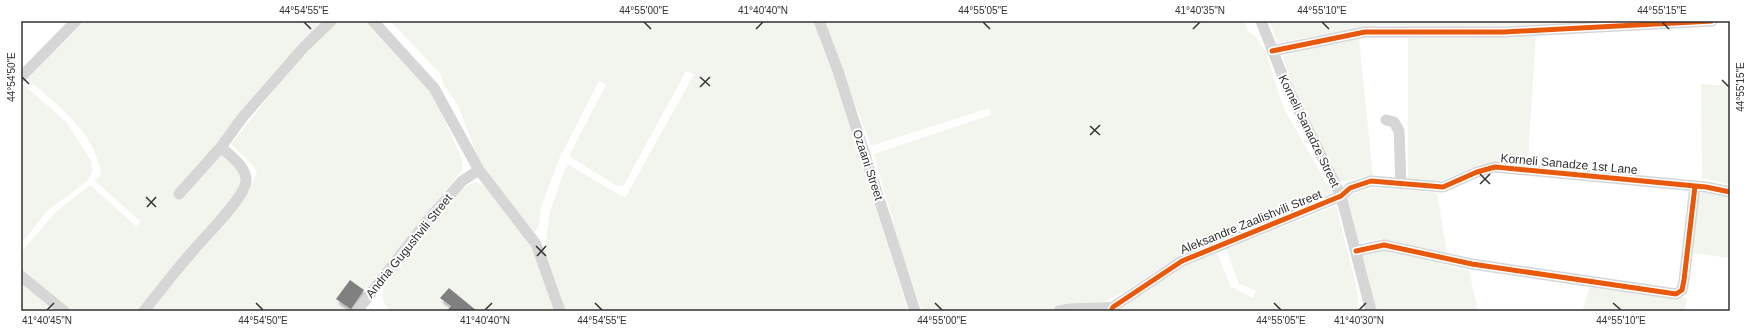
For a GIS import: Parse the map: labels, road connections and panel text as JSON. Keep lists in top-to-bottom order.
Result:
{
  "streets": {
    "street": [
      "Korneli Sanadze Street",
      "Korneli Sanadze 1st Lane",
      "Ozaani Street",
      "Aleksandre Zaalishvili Street",
      "Andria Gugushvili Street"
    ]
  },
  "crossings": [
    ["Korneli Sanadze Street", "Korneli Sanadze 1st Lane"],
    ["Korneli Sanadze Street", "Aleksandre Zaalishvili Street"],
    ["Korneli Sanadze 1st Lane", "Aleksandre Zaalishvili Street"]
  ],
  "coordinates": [
    "44°54'55\"E",
    "44°55'00\"E",
    "41°40'40\"N",
    "44°55'05\"E",
    "41°40'35\"N",
    "44°55'10\"E",
    "44°55'15\"E",
    "44°54'50\"E",
    "41°40'45\"N",
    "41°40'30\"N"
  ]
}
